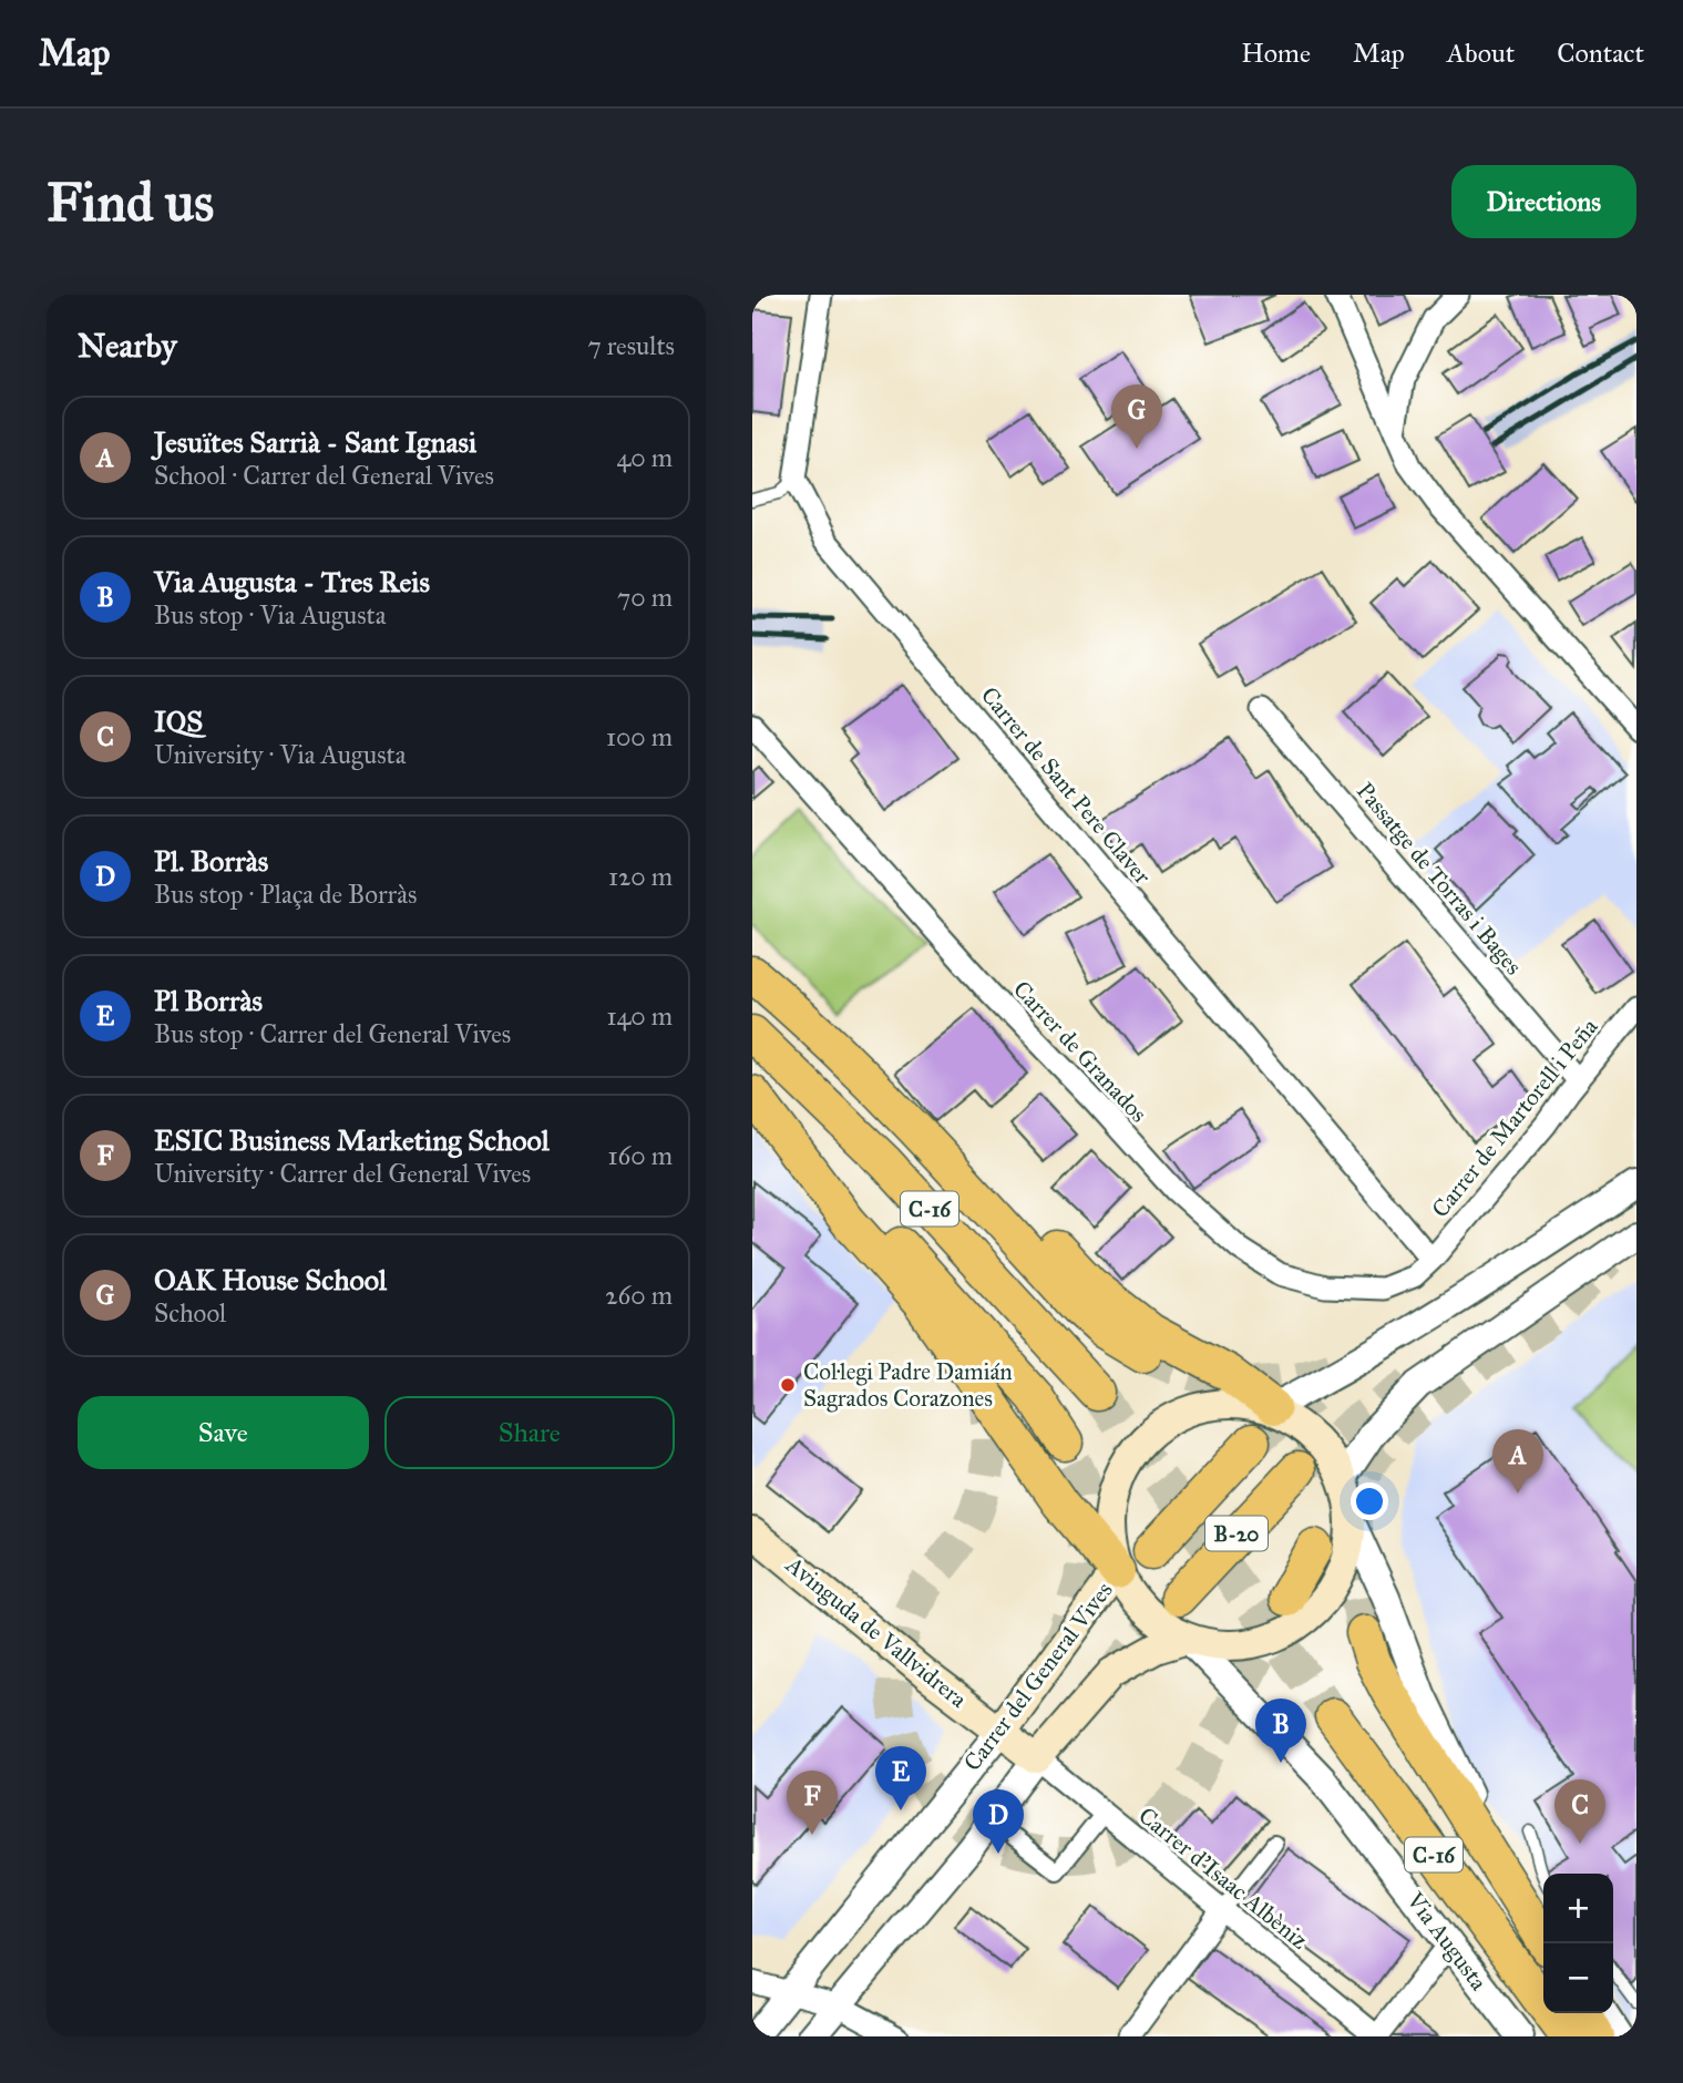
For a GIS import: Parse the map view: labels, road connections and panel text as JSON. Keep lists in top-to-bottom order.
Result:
{
  "streets": {
    "highway": ["C-16", "B-20"],
    "main road": ["Avinguda de Vallvidrera", "Carrer del General Vives"],
    "street": [
      "Carrer de Sant Pere Claver",
      "Passatge de Torras i Bages",
      "Carrer de Granados",
      "Carrer de Martorell i Peña",
      "Carrer d'Isaac Albèniz",
      "Via Augusta"
    ]
  },
  "crossings": [
    ["Carrer de Sant Pere Claver", "Carrer de Granados"],
    ["Carrer de Sant Pere Claver", "Carrer de Martorell i Peña"],
    ["Passatge de Torras i Bages", "Carrer de Martorell i Peña"],
    ["Carrer de Granados", "Carrer de Martorell i Peña"],
    ["Avinguda de Vallvidrera", "Carrer del General Vives"],
    ["Avinguda de Vallvidrera", "Carrer d'Isaac Albèniz"],
    ["Carrer del General Vives", "Carrer d'Isaac Albèniz"],
    ["Carrer del General Vives", "Via Augusta"]
  ],
  "places": ["Col·legi Padre Damián Sagrados Corazones"],
  "page": {
    "header": "Map",
    "nav": [
      "Home",
      "Map",
      "About",
      "Contact"
    ],
    "buttons": [
      "Directions",
      ["Save", "Share"]
    ],
    "title": "Find us",
    "heading": ["Nearby", "7 results"],
    "pins": [
      "G",
      "A",
      "B",
      "E",
      "F",
      "C",
      "D"
    ],
    "list": [
      {
        "mark": "A",
        "name": "Jesuïtes Sarrià - Sant Ignasi",
        "note": "School · Carrer del General Vives",
        "value": "40 m"
      },
      {
        "mark": "B",
        "name": "Via Augusta - Tres Reis",
        "note": "Bus stop · Via Augusta",
        "value": "70 m"
      },
      {
        "mark": "C",
        "name": "IQS",
        "note": "University · Via Augusta",
        "value": "100 m"
      },
      {
        "mark": "D",
        "name": "Pl. Borràs",
        "note": "Bus stop · Plaça de Borràs",
        "value": "120 m"
      },
      {
        "mark": "E",
        "name": "Pl Borràs",
        "note": "Bus stop · Carrer del General Vives",
        "value": "140 m"
      },
      {
        "mark": "F",
        "name": "ESIC Business Marketing School",
        "note": "University · Carrer del General Vives",
        "value": "160 m"
      },
      {
        "mark": "G",
        "name": "OAK House School",
        "note": "School",
        "value": "260 m"
      }
    ],
    "map_buttons": ["+", "−"]
  }
}
